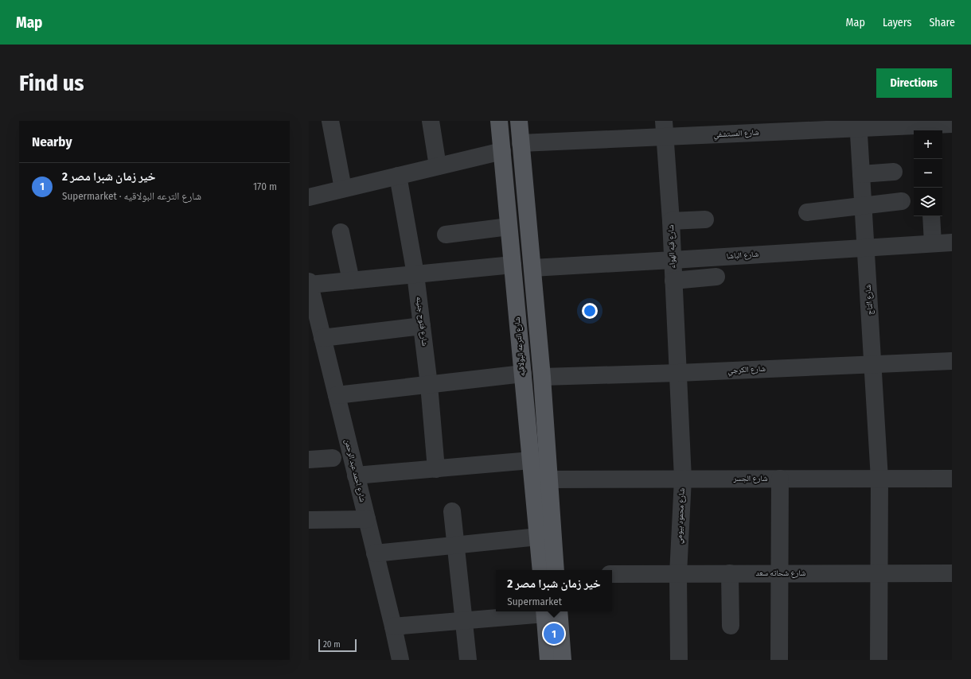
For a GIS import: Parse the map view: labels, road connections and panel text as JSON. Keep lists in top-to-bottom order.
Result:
{
  "streets": {
    "main road": ["شارع الترعه البولاقيه"],
    "street": [
      "شارع المستشفي",
      "شارع قبه الهواء",
      "شارع الباشا",
      "شارع التاج",
      "شارع فتوح جنينه",
      "شارع الكرجي",
      "شارع احمد عبد الرحمن",
      "شارع الجسر",
      "شارع محمود بيومي",
      "شارع شحاته سعد"
    ]
  },
  "crossings": [
    ["شارع المستشفي", "شارع قبه الهواء"],
    ["شارع المستشفي", "شارع التاج"],
    ["شارع قبه الهواء", "شارع الباشا"],
    ["شارع قبه الهواء", "شارع الكرجي"],
    ["شارع قبه الهواء", "شارع محمود بيومي"],
    ["شارع الباشا", "شارع التاج"],
    ["شارع التاج", "شارع الكرجي"],
    ["شارع التاج", "شارع الجسر"],
    ["شارع التاج", "شارع شحاته سعد"],
    ["شارع الكرجي", "شارع محمود بيومي"],
    ["شارع الجسر", "شارع محمود بيومي"],
    ["شارع محمود بيومي", "شارع شحاته سعد"]
  ],
  "scale_bar": "20 m",
  "page": {
    "header": "Map",
    "nav": ["Map", "Layers", "Share"],
    "buttons": "Directions",
    "title": "Find us",
    "heading": "Nearby",
    "map_buttons": ["+", "−"],
    "list": [
      {
        "mark": "1",
        "name": "خير زمان شبرا مصر 2",
        "note": "Supermarket · شارع الترعه البولاقيه",
        "value": "170 m"
      }
    ],
    "popup": ["خير زمان شبرا مصر 2", "Supermarket"],
    "pins": "1",
    "scale": "20 m"
  }
}
